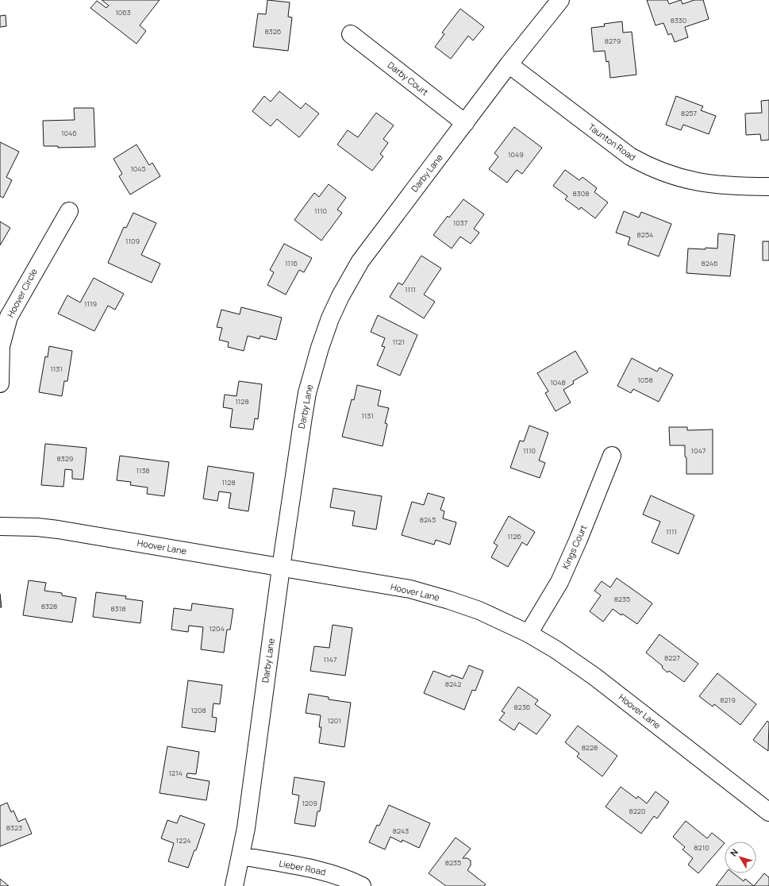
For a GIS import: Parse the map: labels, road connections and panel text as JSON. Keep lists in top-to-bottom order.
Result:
{
  "streets": {
    "street": [
      "Darby Court",
      "Taunton Road",
      "Darby Lane",
      "Hoover Circle",
      "Hoover Lane",
      "Kings Court",
      "Lieber Road"
    ]
  },
  "crossings": [
    ["Darby Court", "Darby Lane"],
    ["Taunton Road", "Darby Lane"],
    ["Darby Lane", "Hoover Lane"],
    ["Darby Lane", "Lieber Road"],
    ["Hoover Lane", "Kings Court"]
  ],
  "house_numbers": [
    "1063",
    "8330",
    "8326",
    "8279",
    "8257",
    "1046",
    "1049",
    "1045",
    "8308",
    "1110",
    "1037",
    "8254",
    "1109",
    "1116",
    "8246",
    "1111",
    "1119",
    "1121",
    "1131",
    "1058",
    "1048",
    "1128",
    "1131",
    "1110",
    "1047",
    "8329",
    "1138",
    "1128",
    "8245",
    "1111",
    "1126",
    "8235",
    "8328",
    "8318",
    "1204",
    "8227",
    "1147",
    "8242",
    "8219",
    "8236",
    "1208",
    "1201",
    "8228",
    "1214",
    "1209",
    "8220",
    "8323",
    "8243",
    "1224",
    "8210",
    "8235"
  ],
  "north": "top left"
}
